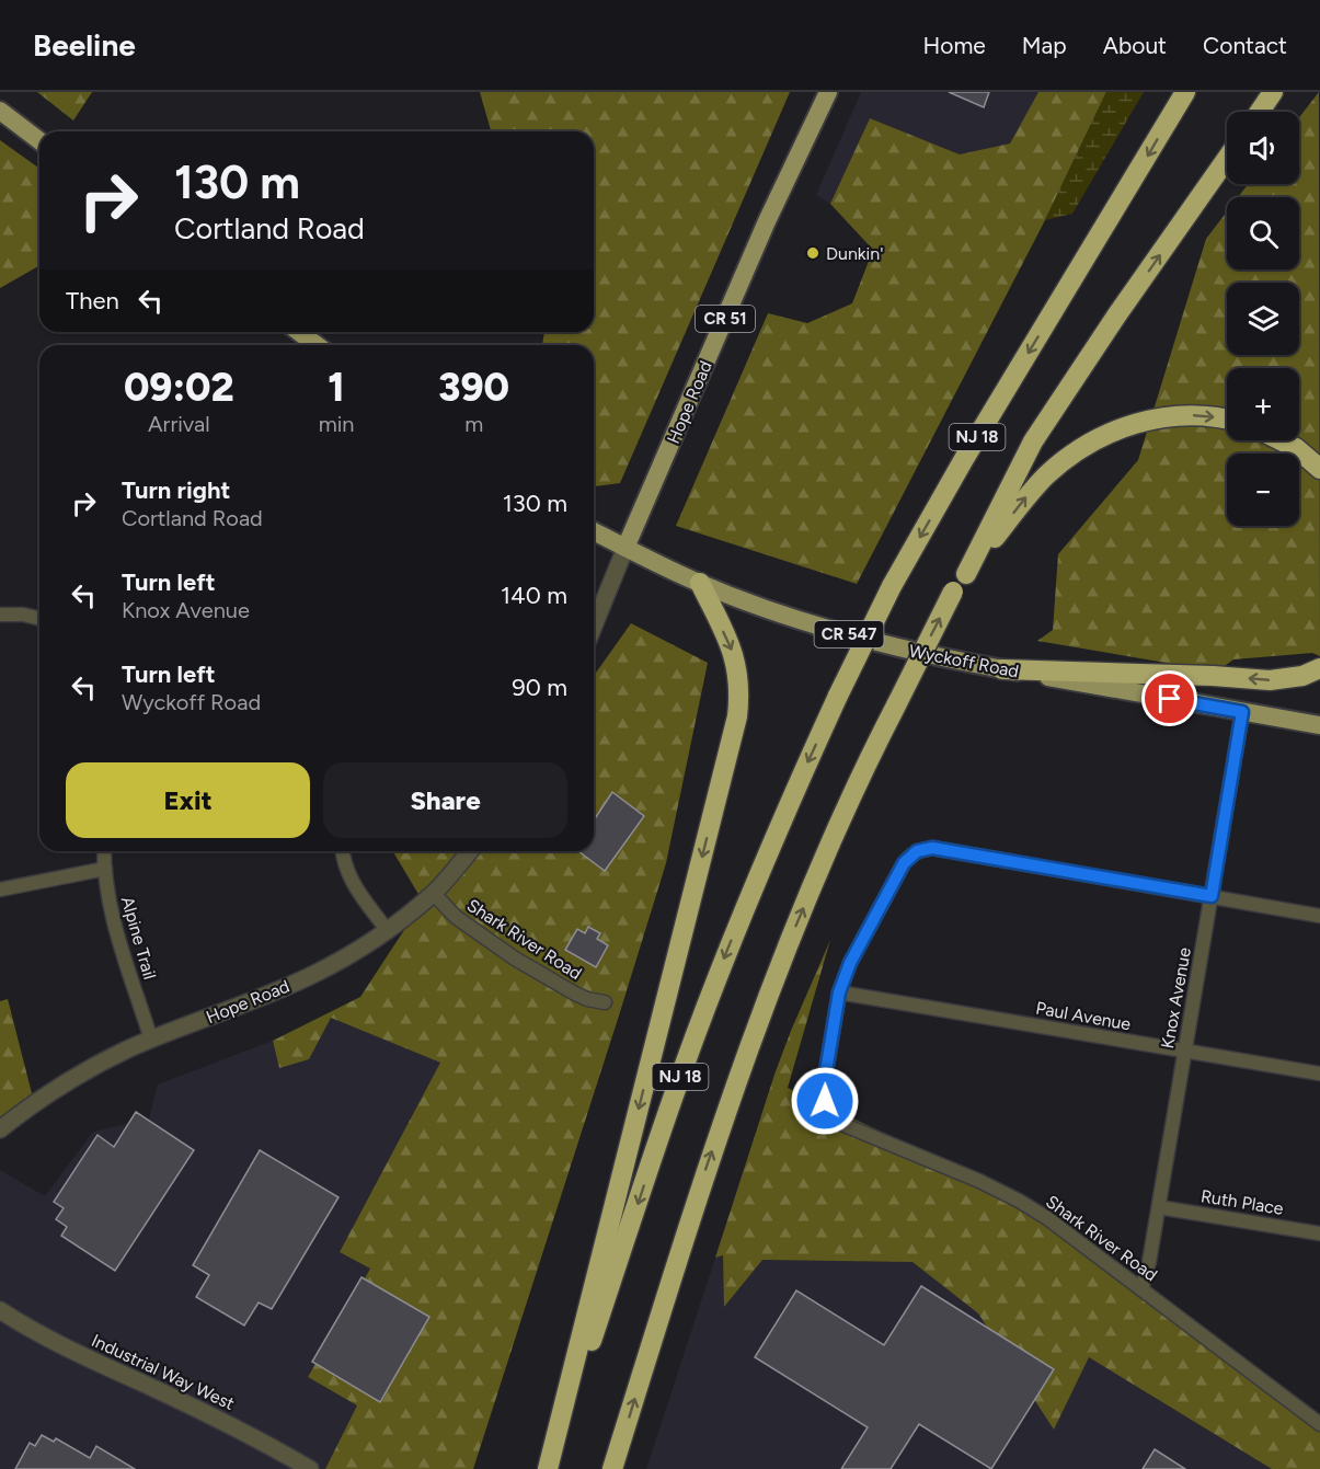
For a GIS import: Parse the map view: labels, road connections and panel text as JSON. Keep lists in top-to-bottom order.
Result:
{
  "streets": {
    "highway": ["NJ 18"],
    "main road": [
      "CR 51",
      "Hope Road",
      "CR 547",
      "Wyckoff Road"
    ],
    "street": [
      "Alpine Trail",
      "Shark River Road",
      "Knox Avenue",
      "Paul Avenue",
      "Ruth Place",
      "Industrial Way West"
    ]
  },
  "crossings": [
    ["Hope Road", "Wyckoff Road"],
    ["Hope Road", "Alpine Trail"],
    ["Hope Road", "Shark River Road"],
    ["Wyckoff Road", "Knox Avenue"],
    ["Shark River Road", "Knox Avenue"],
    ["Shark River Road", "Paul Avenue"],
    ["Knox Avenue", "Paul Avenue"],
    ["Knox Avenue", "Ruth Place"]
  ],
  "places": ["Dunkin'"],
  "page": {
    "header": "Beeline",
    "nav": [
      "Home",
      "Map",
      "About",
      "Contact"
    ],
    "map_buttons": ["+", "−"],
    "turn": ["130 m", "Cortland Road"],
    "then": "Then",
    "eta": [
      "09:02",
      "Arrival",
      "1",
      "min",
      "390",
      "m"
    ],
    "list": [
      {
        "name": "Turn right",
        "note": "Cortland Road",
        "value": "130 m"
      },
      {
        "name": "Turn left",
        "note": "Knox Avenue",
        "value": "140 m"
      },
      {
        "name": "Turn left",
        "note": "Wyckoff Road",
        "value": "90 m"
      }
    ],
    "buttons": ["Exit", "Share"]
  }
}
